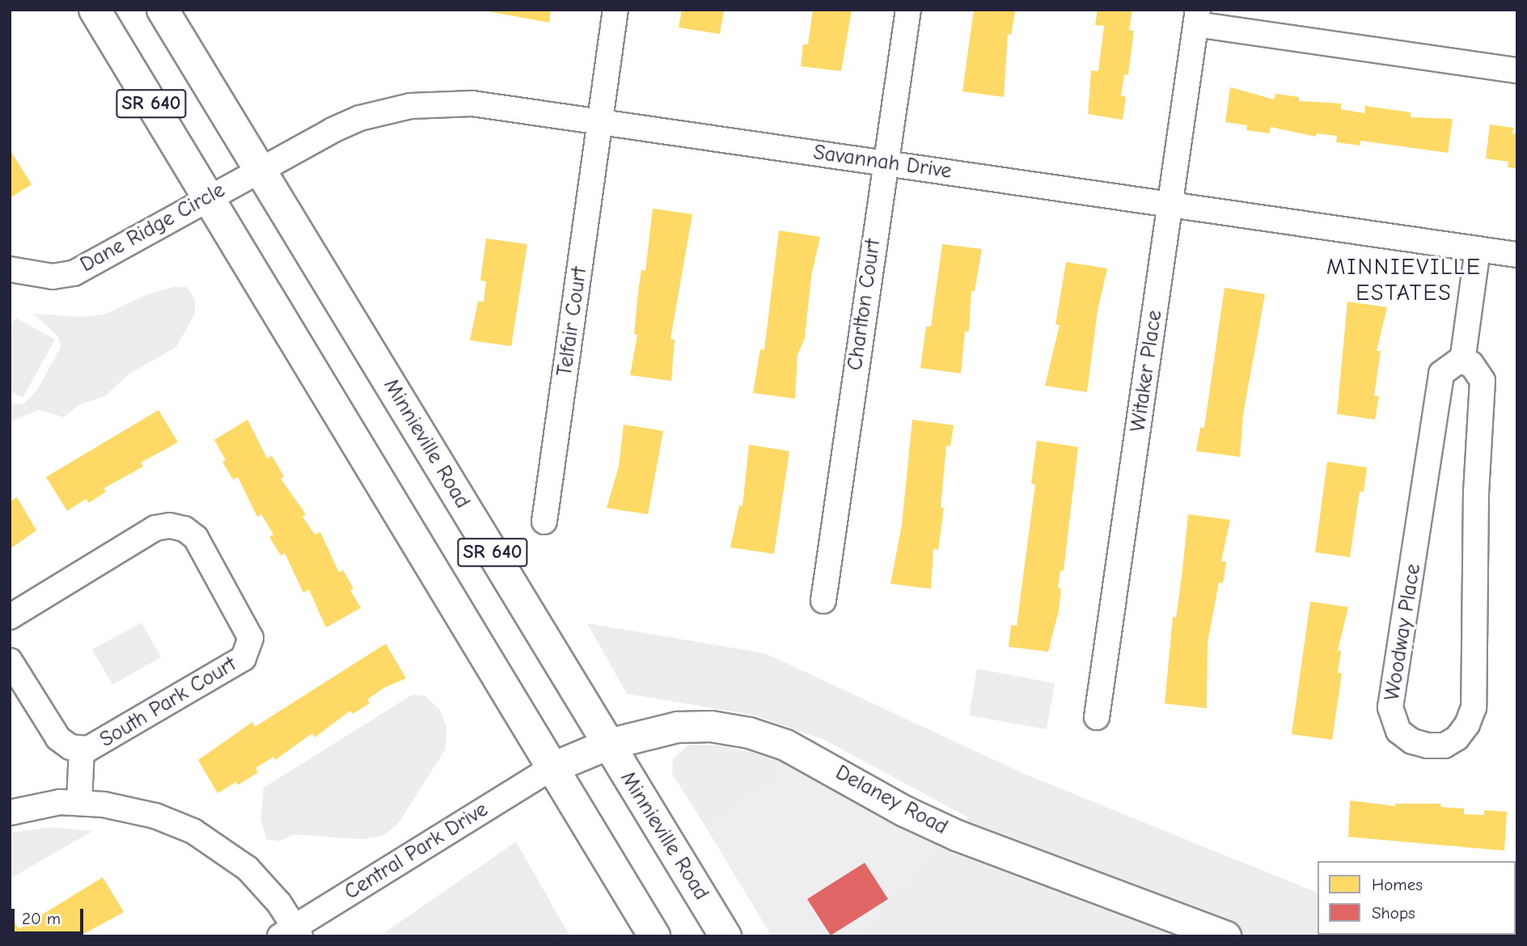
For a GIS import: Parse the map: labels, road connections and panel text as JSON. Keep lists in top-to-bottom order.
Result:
{
  "streets": {
    "main road": ["SR 640", "Minnieville Road"],
    "street": [
      "Savannah Drive",
      "Dane Ridge Circle",
      "Charlton Court",
      "Telfair Court",
      "Witaker Place",
      "Woodway Place",
      "South Park Court",
      "Delaney Road",
      "Central Park Drive"
    ]
  },
  "crossings": [
    ["SR 640", "Dane Ridge Circle"],
    ["SR 640", "Delaney Road"],
    ["SR 640", "Central Park Drive"],
    ["Savannah Drive", "Dane Ridge Circle"],
    ["Savannah Drive", "Charlton Court"],
    ["Savannah Drive", "Telfair Court"],
    ["Savannah Drive", "Witaker Place"],
    ["Savannah Drive", "Minnieville Road"],
    ["Dane Ridge Circle", "Minnieville Road"],
    ["Minnieville Road", "Delaney Road"],
    ["Delaney Road", "Central Park Drive"]
  ],
  "districts": ["MINNIEVILLE ESTATES"],
  "legend": ["Homes", "Shops"],
  "scale_bar": "20 m"
}
